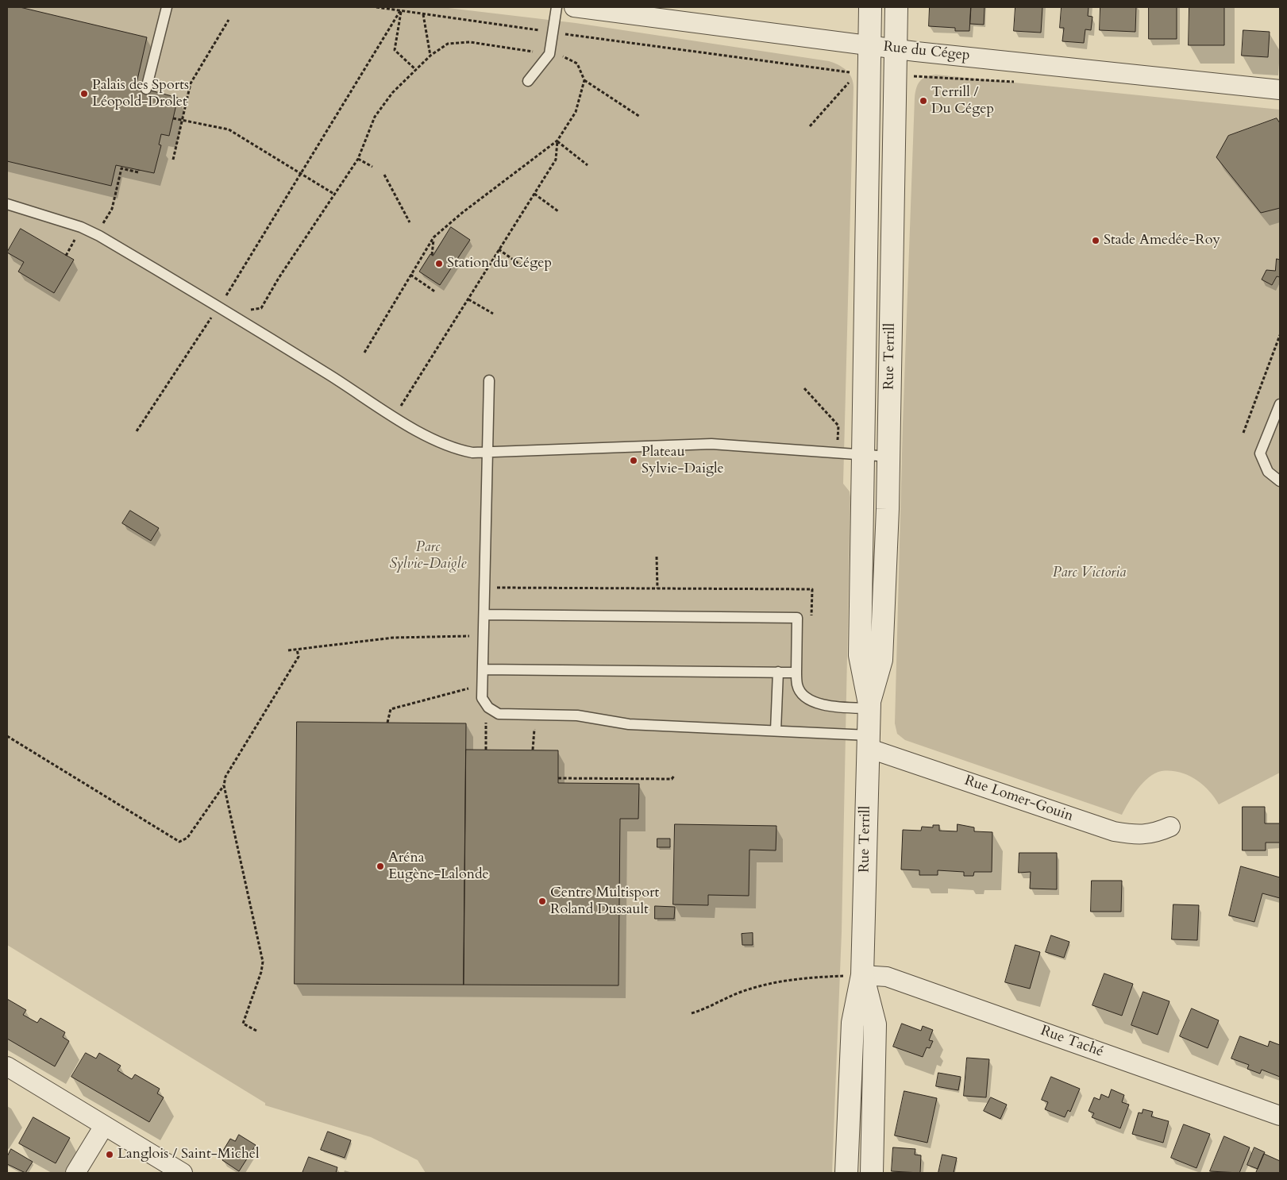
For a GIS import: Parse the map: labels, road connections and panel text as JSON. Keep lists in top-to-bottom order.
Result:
{
  "streets": {
    "street": [
      "Rue du Cégep",
      "Rue Terrill",
      "Rue Lomer-Gouin",
      "Rue Taché"
    ]
  },
  "crossings": [
    ["Rue du Cégep", "Rue Terrill"],
    ["Rue Terrill", "Rue Lomer-Gouin"],
    ["Rue Terrill", "Rue Taché"]
  ],
  "parks": ["Parc Sylvie-Daigle", "Parc Victoria"],
  "places": [
    "Palais des Sports Léopold-Drolet",
    "Terrill / Du Cégep",
    "Stade Amedée-Roy",
    "Station du Cégep",
    "Plateau Sylvie-Daigle",
    "Aréna Eugène-Lalonde",
    "Centre Multisport Roland Dussault",
    "Langlois / Saint-Michel"
  ]
}
